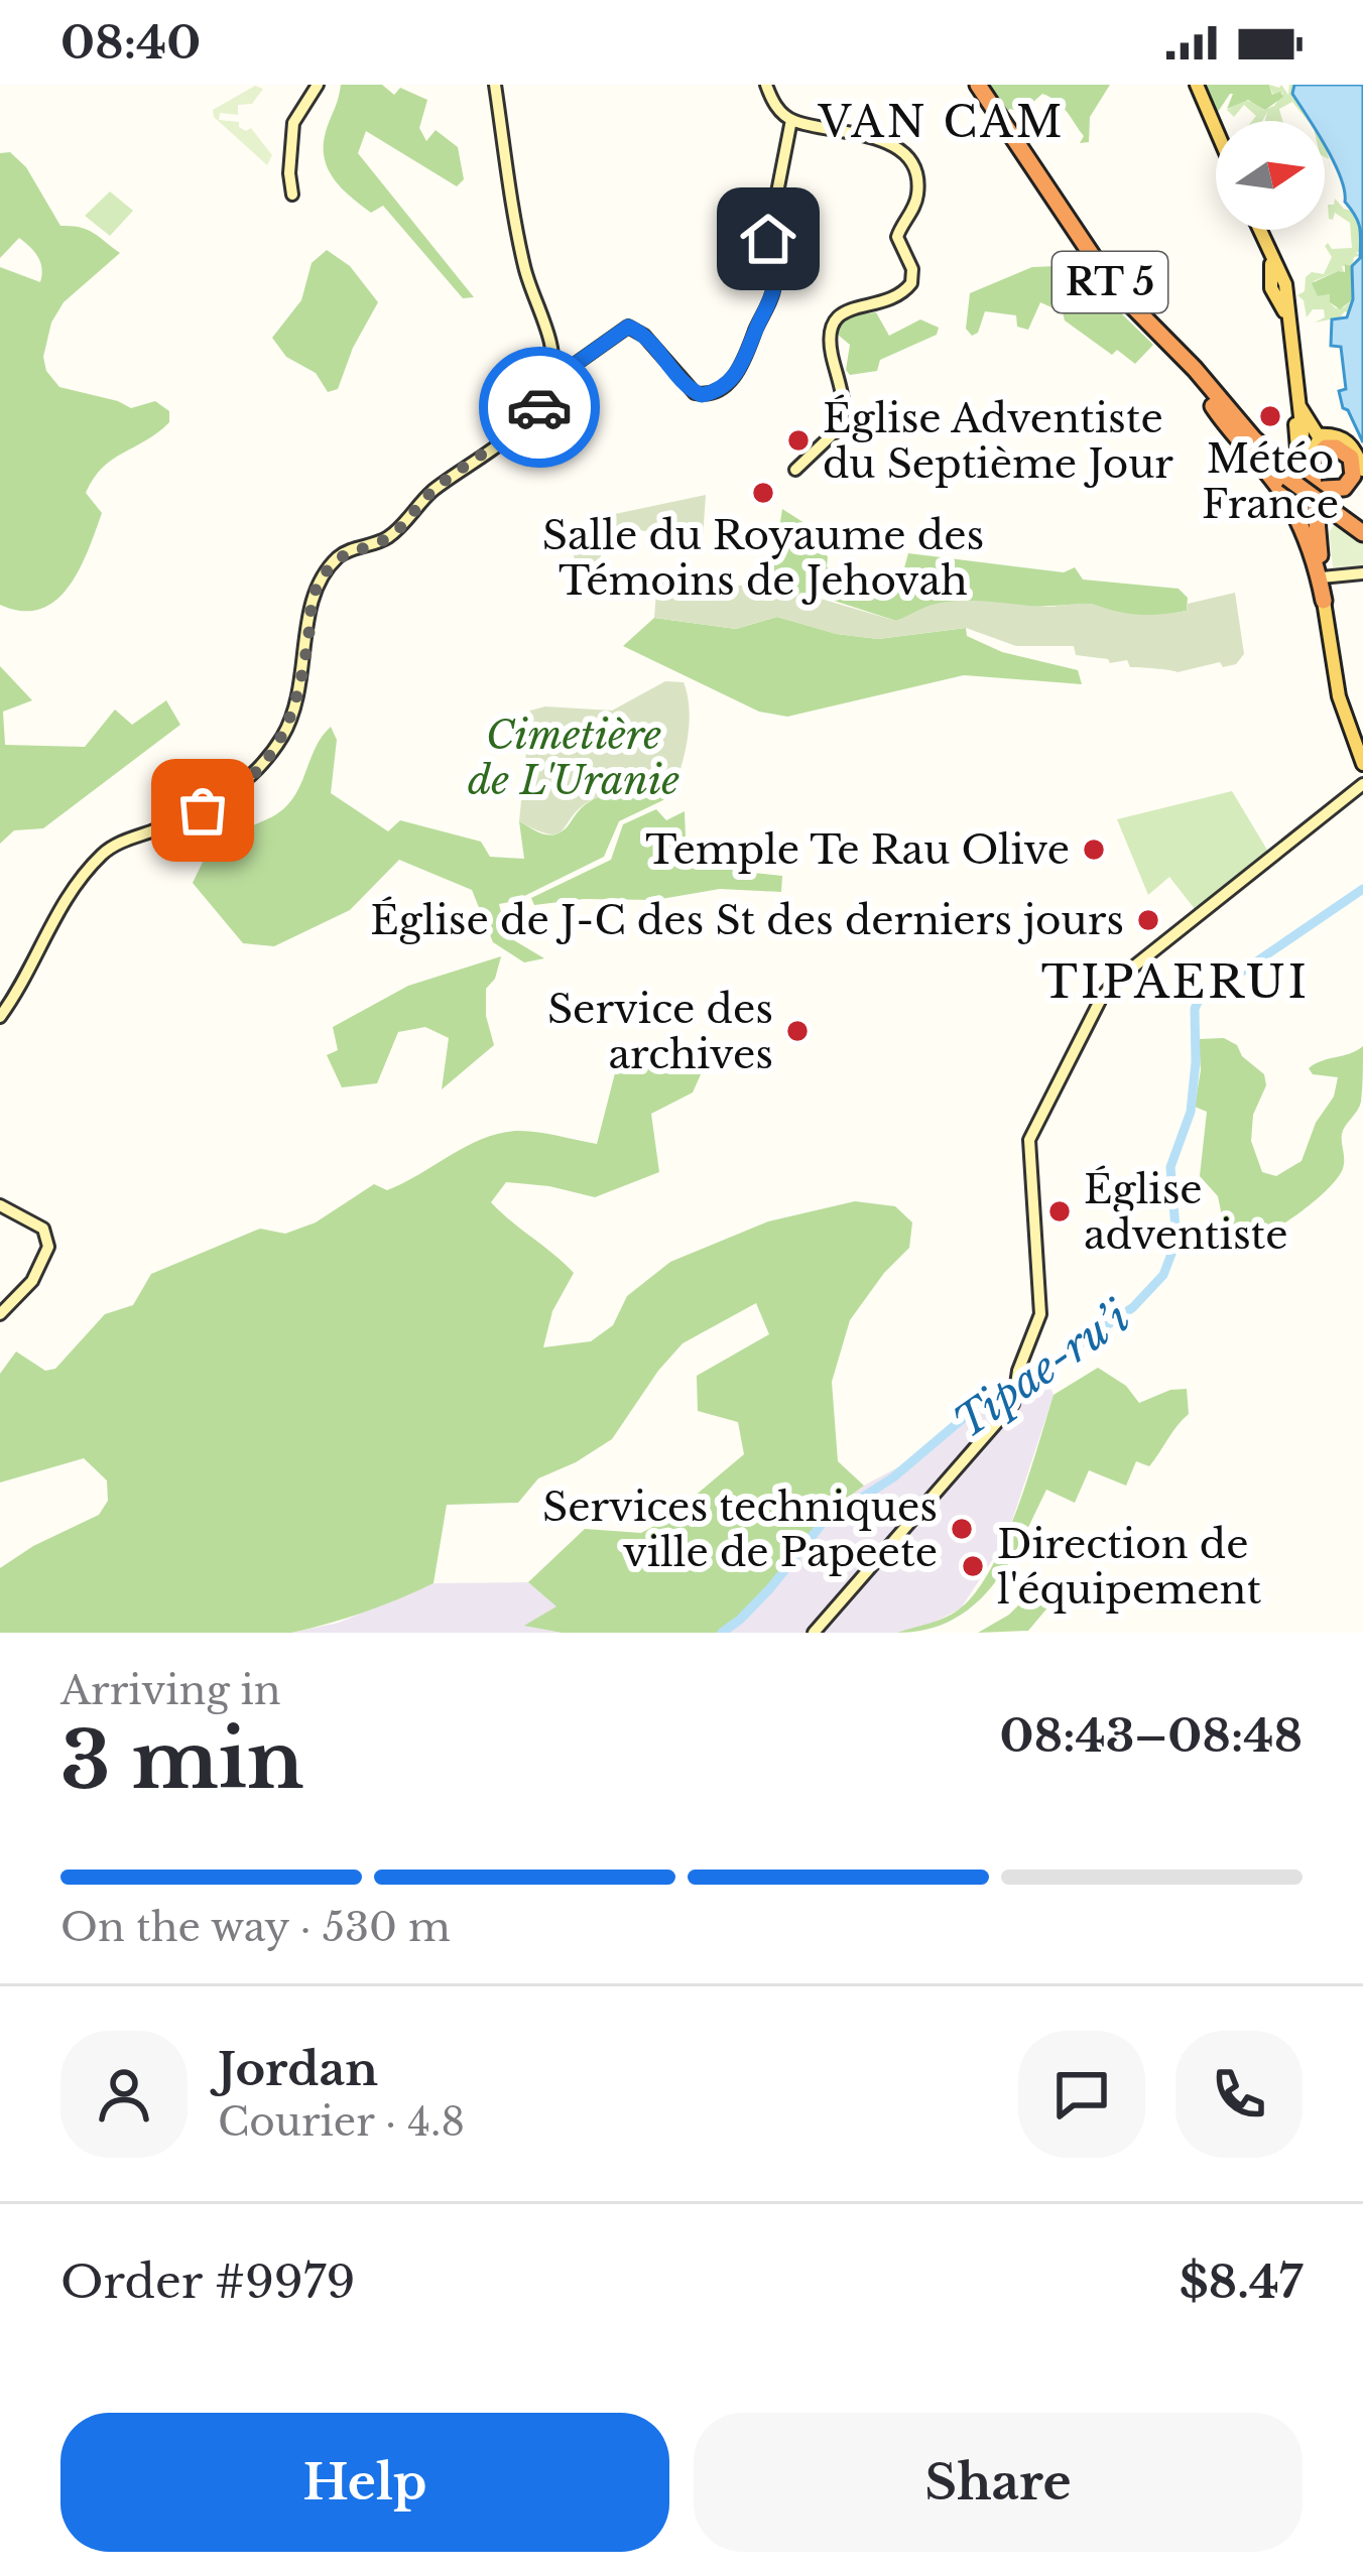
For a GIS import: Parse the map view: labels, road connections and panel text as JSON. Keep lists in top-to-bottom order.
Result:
{
  "streets": {
    "highway": ["RT 5"]
  },
  "districts": ["VAN CAM", "TIPAERUI"],
  "water": ["Tipae-ru’i"],
  "parks": ["Cimetière de L'Uranie"],
  "places": [
    "Météo France",
    "Église Adventiste du Septième Jour",
    "Salle du Royaume des Témoins de Jehovah",
    "Temple Te Rau Olive",
    "Église de J-C des St des derniers jours",
    "Service des archives",
    "Église adventiste",
    "Services techniques ville de Papeete",
    "Direction de l'équipement"
  ],
  "north": "right",
  "page": {
    "status": "08:40",
    "heading": ["3 min", "Arriving in", "08:43–08:48"],
    "panel": [
      "Jordan",
      "Courier · 4.8",
      "Order #9979",
      "$8.47"
    ],
    "bar": "On the way · 530 m",
    "buttons": ["Help", "Share"]
  }
}
